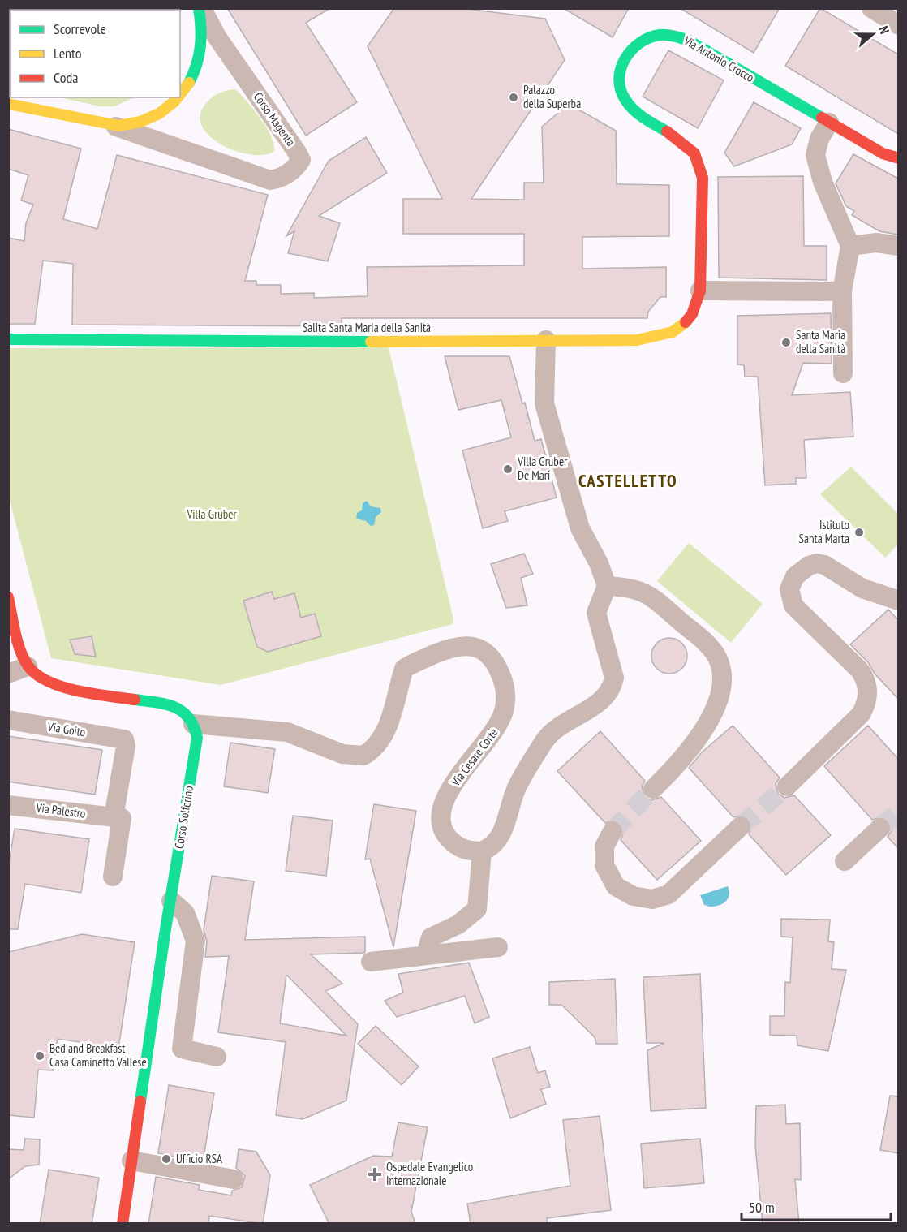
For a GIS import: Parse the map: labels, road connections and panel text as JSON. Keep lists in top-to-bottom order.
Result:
{
  "streets": {
    "street": [
      "Via Antonio Crocco",
      "Corso Magenta",
      "Salita Santa Maria della Sanità",
      "Via Goito",
      "Via Cesare Corte",
      "Via Palestro",
      "Corso Solferino"
    ]
  },
  "crossings": [
    ["Via Antonio Crocco", "Salita Santa Maria della Sanità"],
    ["Via Goito", "Via Palestro"],
    ["Via Cesare Corte", "Corso Solferino"]
  ],
  "districts": ["CASTELLETTO"],
  "parks": ["Villa Gruber"],
  "places": {
    "other": [
      "Palazzo della Superba",
      "Santa Maria della Sanità",
      "Villa Gruber De Mari",
      "Istituto Santa Marta",
      "Bed and Breakfast Casa Caminetto Vallese",
      "Ufficio RSA"
    ],
    "health": ["Ospedale Evangelico Internazionale"]
  },
  "legend": ["Scorrevole", "Lento", "Coda"],
  "scale_bar": "50 m",
  "north": "right"
}
